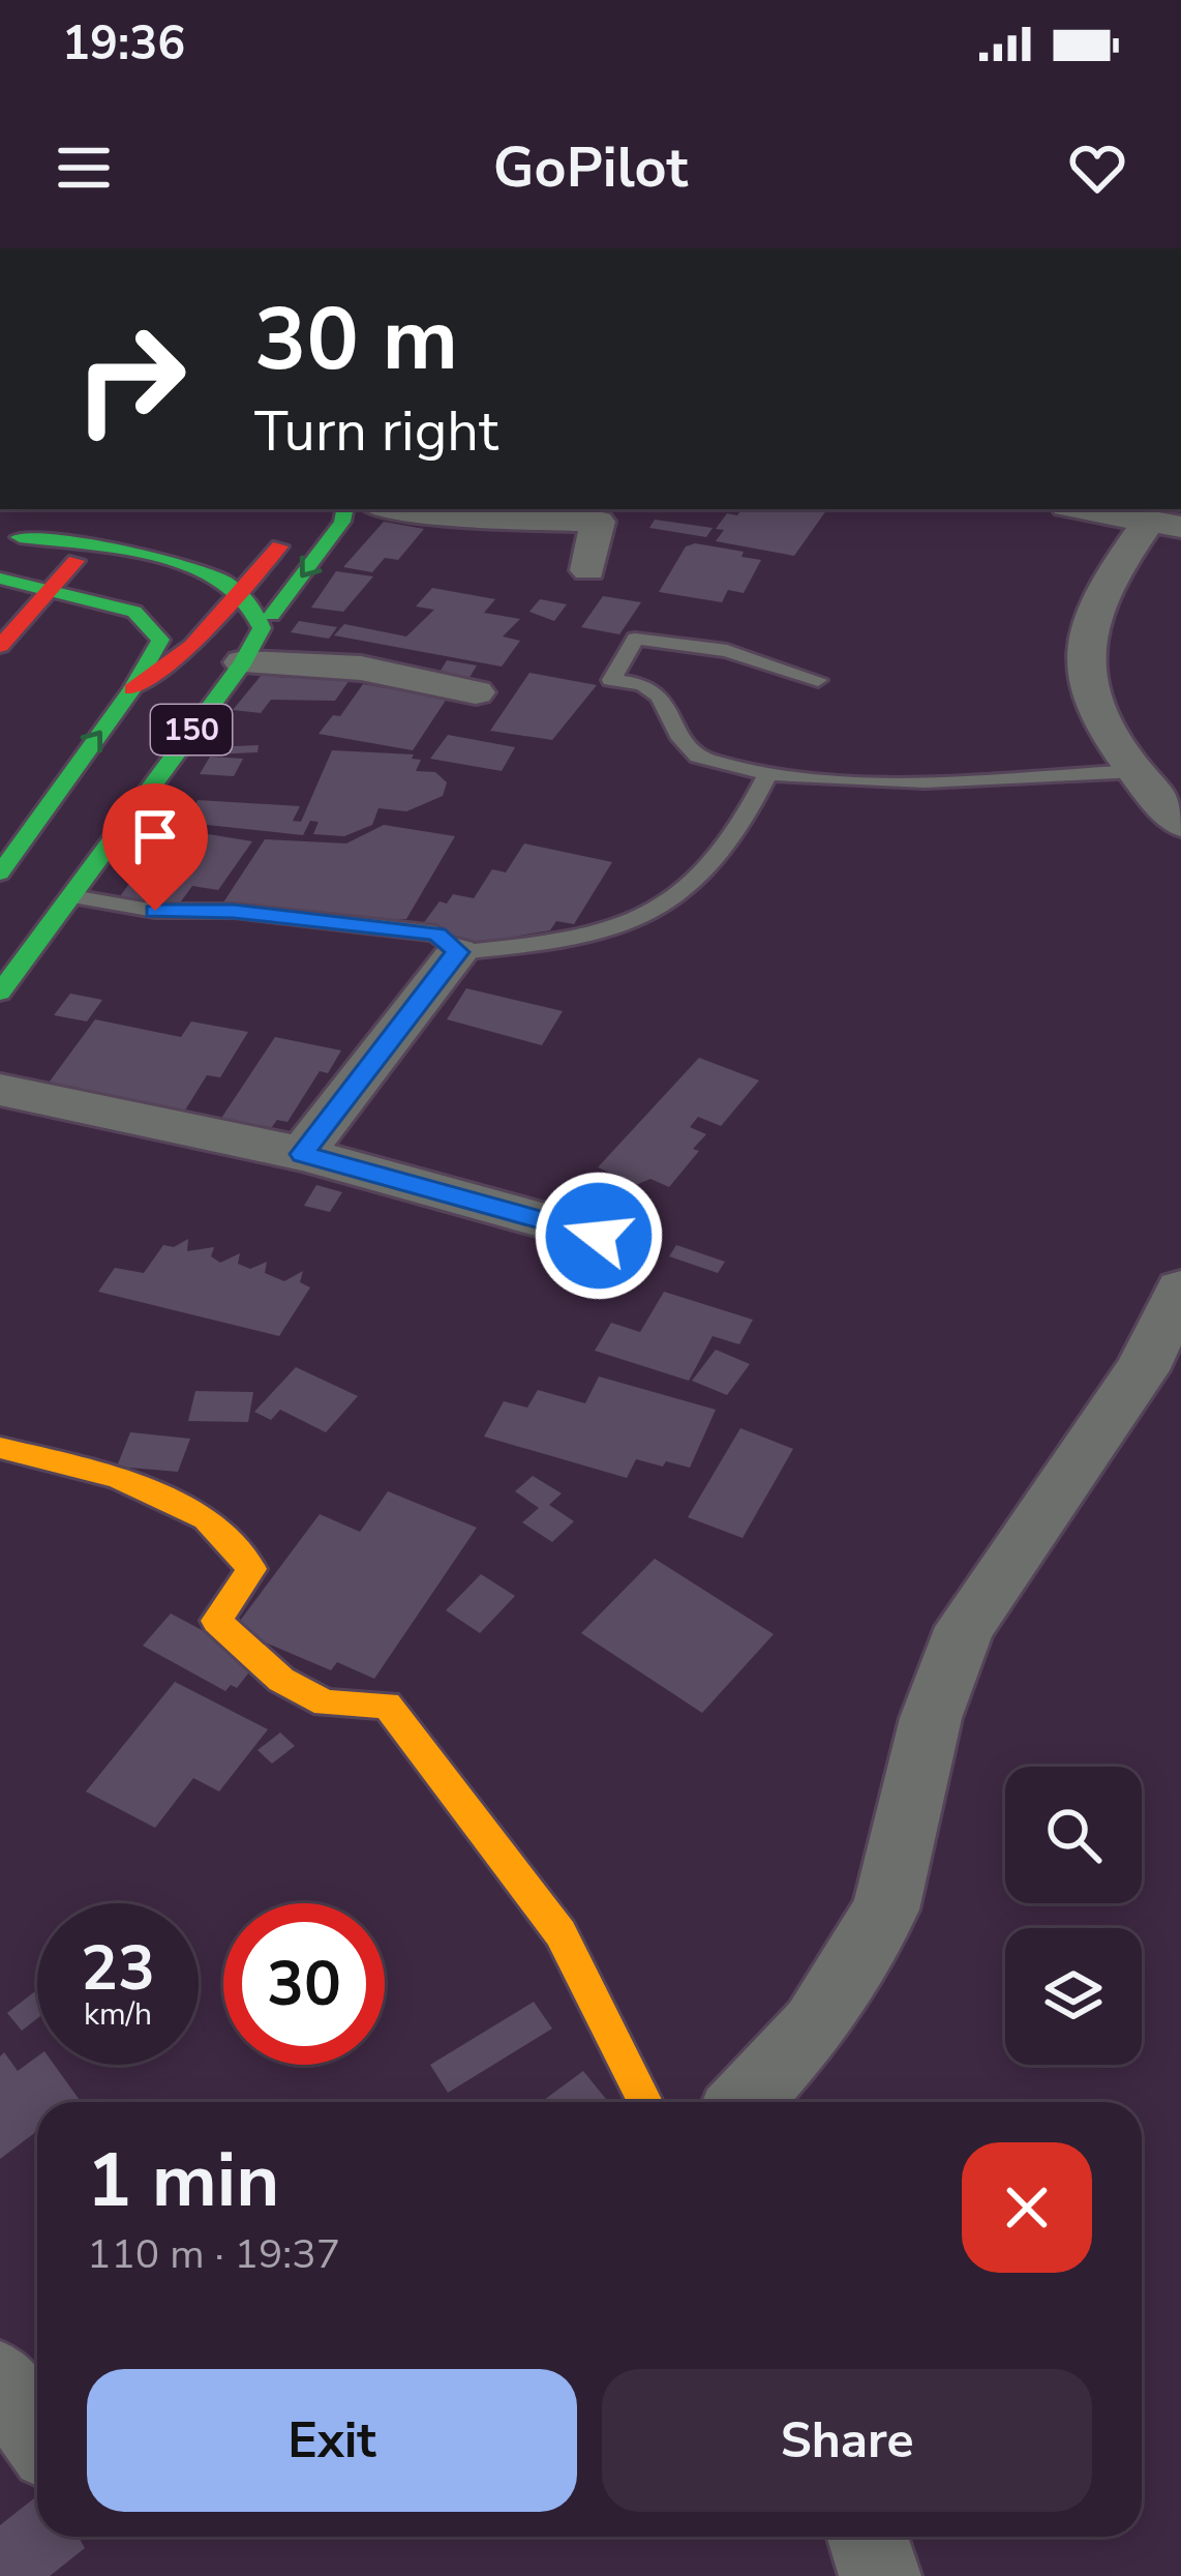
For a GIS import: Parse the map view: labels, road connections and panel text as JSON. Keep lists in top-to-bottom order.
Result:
{
  "streets": {
    "main road": ["150"]
  },
  "page": {
    "status": "19:36",
    "header": "GoPilot",
    "turn": ["30 m", "Turn right"],
    "speed": "23 km/h",
    "limit": "30",
    "heading": ["1 min", "110 m · 19:37"],
    "buttons": ["Exit", "Share"]
  }
}
